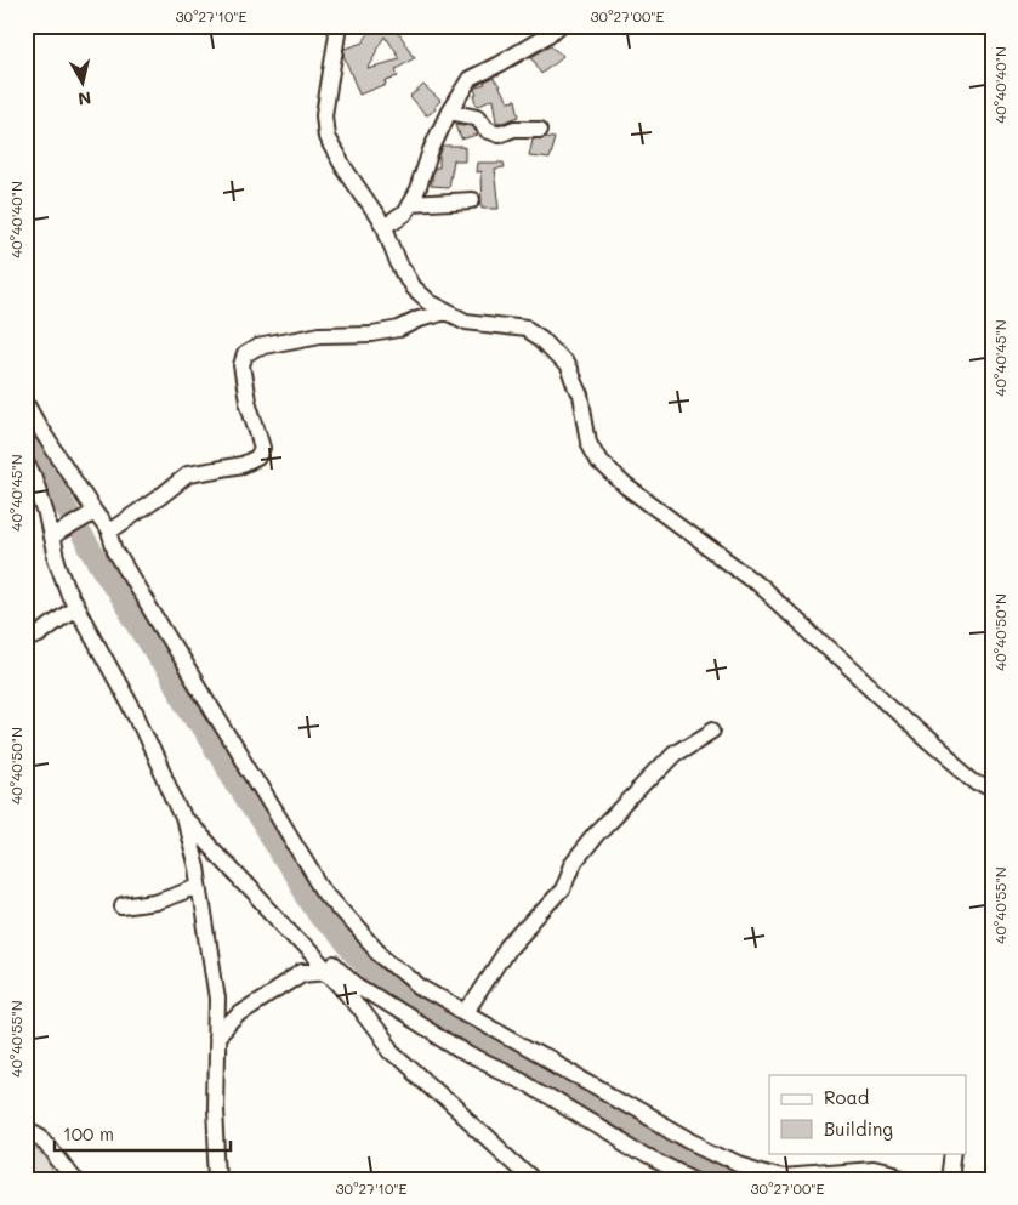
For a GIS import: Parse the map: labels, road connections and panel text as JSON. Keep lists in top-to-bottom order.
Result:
{
  "legend": ["Road", "Building"],
  "scale_bar": "100 m",
  "north": "bottom",
  "coordinates": [
    "30°27'10\"E",
    "30°27'00\"E",
    "40°40'40\"N",
    "40°40'45\"N",
    "40°40'50\"N",
    "40°40'55\"N"
  ]
}
